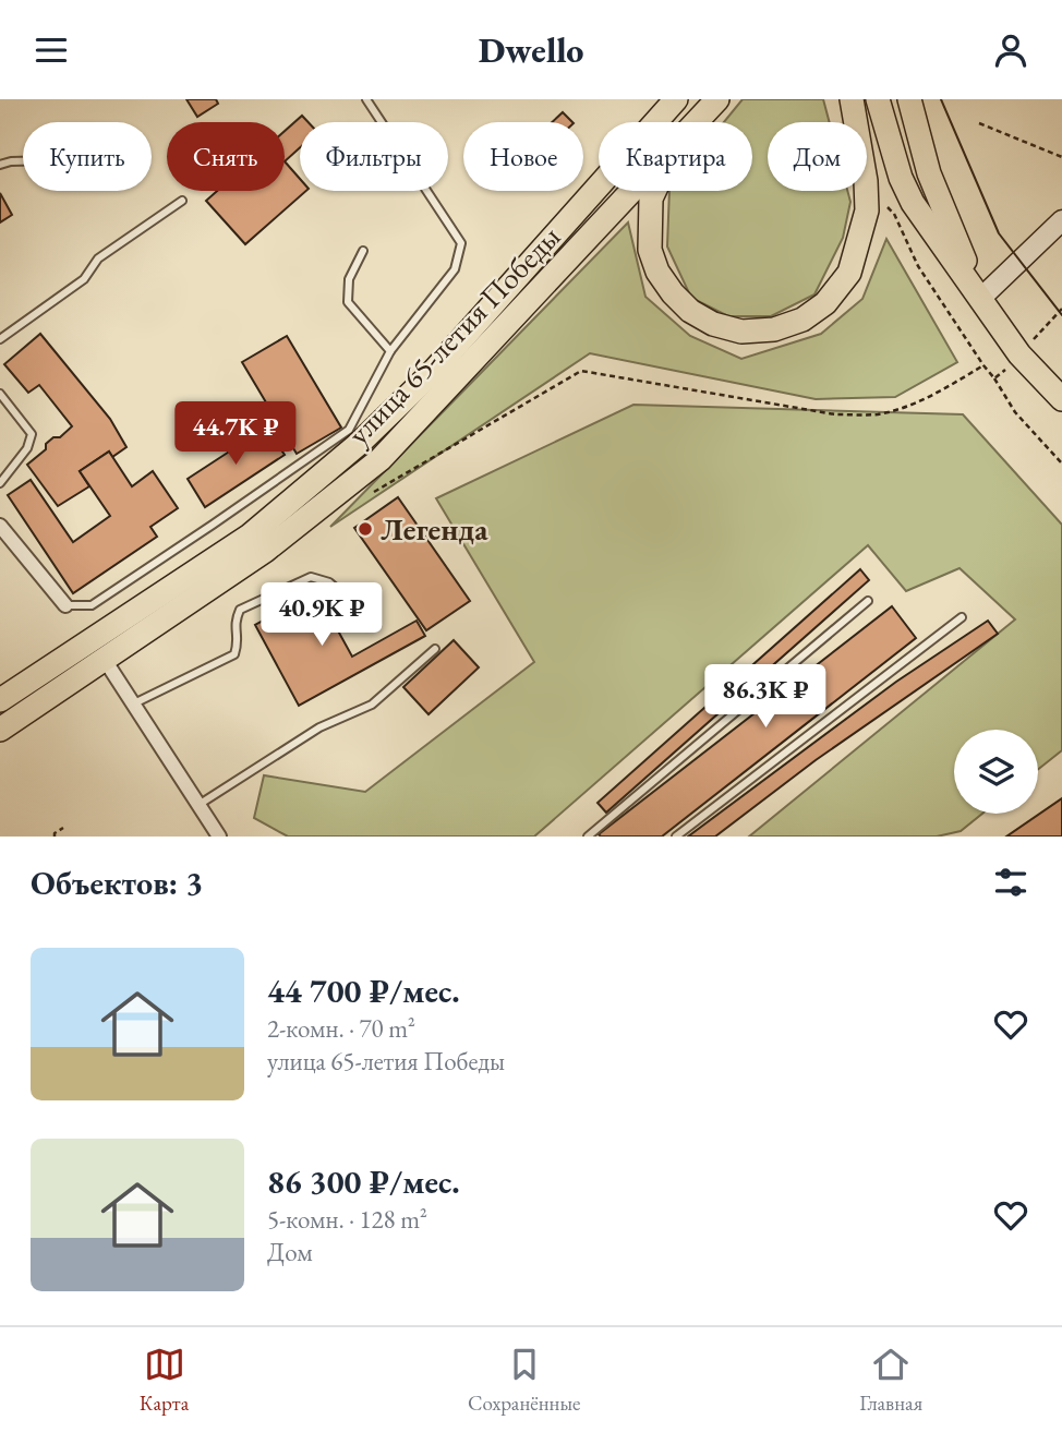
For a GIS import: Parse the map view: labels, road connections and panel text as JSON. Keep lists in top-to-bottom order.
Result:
{
  "streets": {
    "main road": ["улица 65-летия Победы"]
  },
  "places": ["Легенда"],
  "page": {
    "header": "Dwello",
    "chip": [
      "Купить",
      "Снять",
      "Фильтры",
      "Новое",
      "Квартира",
      "Дом"
    ],
    "price": ["44.7K ₽", "40.9K ₽", "86.3K ₽"],
    "heading": "Объектов: 3",
    "list": [
      {
        "name": "44 700 ₽/мес.",
        "note": "2-комн. · 70 m² · улица 65-летия Победы"
      },
      {
        "name": "86 300 ₽/мес.",
        "note": "5-комн. · 128 m² · Дом"
      }
    ],
    "tabs": ["Карта", "Сохранённые", "Главная"]
  }
}
